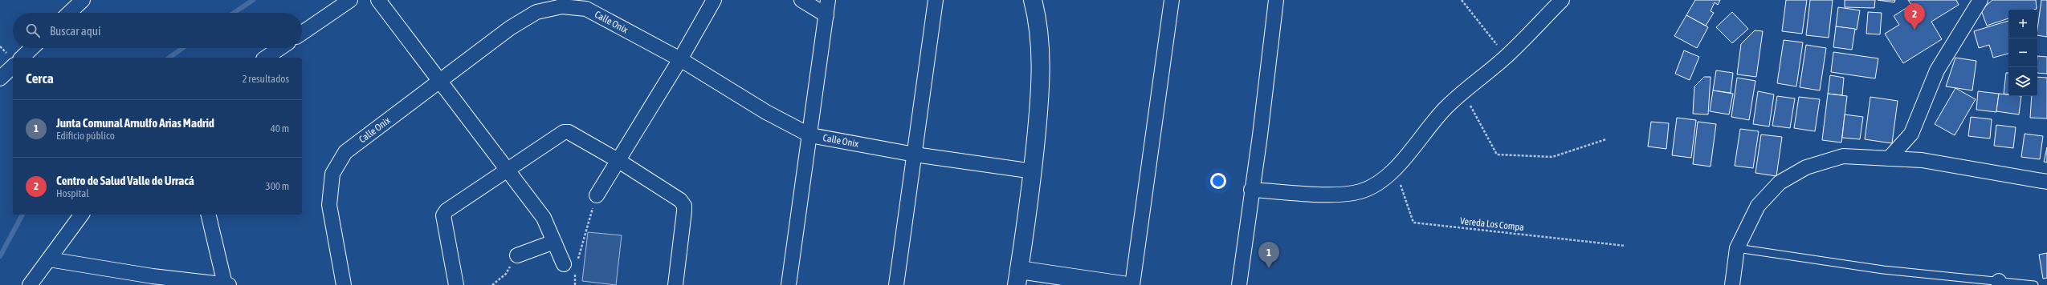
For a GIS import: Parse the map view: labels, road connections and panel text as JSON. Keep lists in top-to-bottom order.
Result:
{
  "streets": {
    "street": ["Calle Onix"],
    "path": ["Vereda Los Compa"]
  },
  "page": {
    "pins": ["2", "1"],
    "map_buttons": ["+", "−"],
    "search": "Buscar aquí",
    "heading": ["Cerca", "2 resultados"],
    "list": [
      {
        "mark": "1",
        "name": "Junta Comunal Arnulfo Arias Madrid",
        "note": "Edificio público",
        "value": "40 m"
      },
      {
        "mark": "2",
        "name": "Centro de Salud Valle de Urracá",
        "note": "Hospital",
        "value": "300 m"
      }
    ]
  }
}
